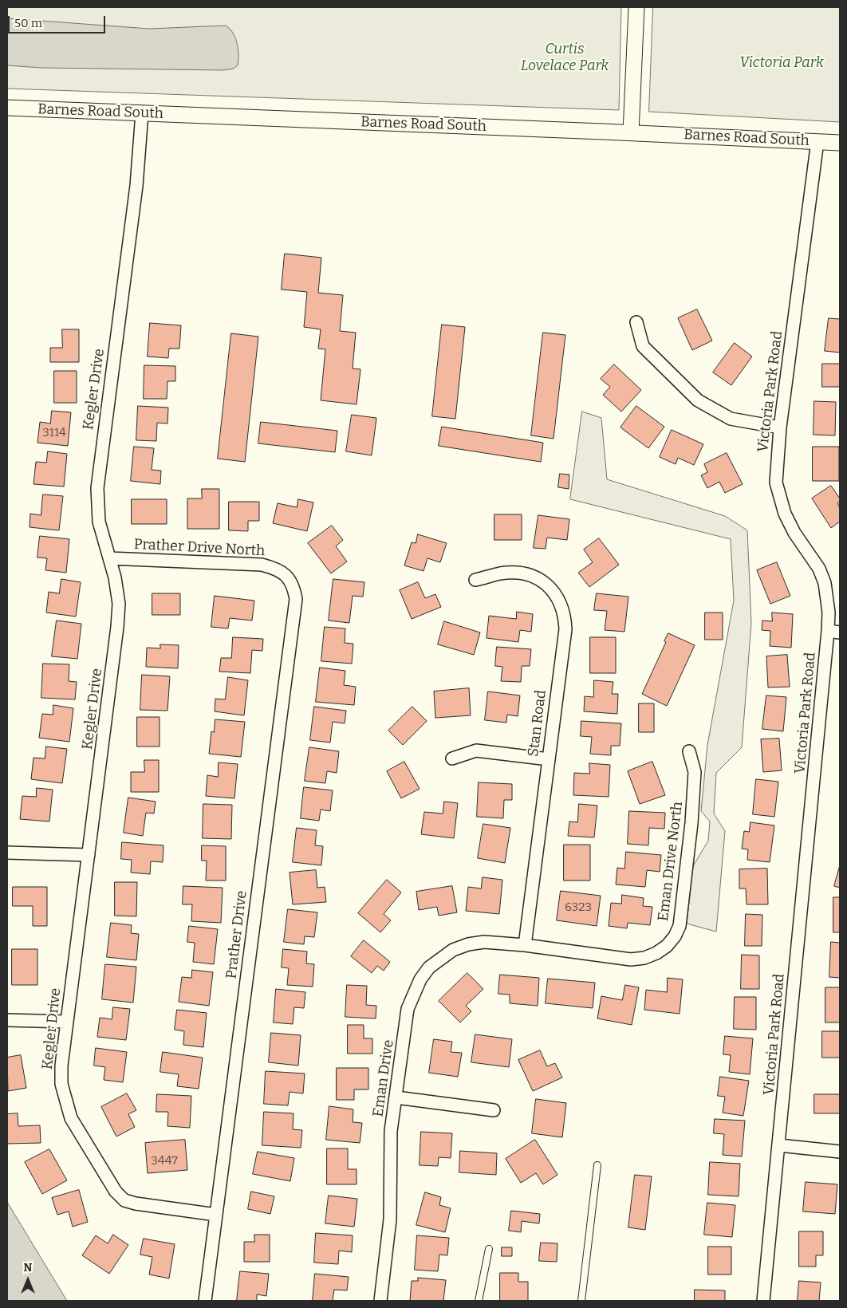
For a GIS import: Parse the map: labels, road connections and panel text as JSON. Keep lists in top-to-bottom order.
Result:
{
  "streets": {
    "street": [
      "Barnes Road South",
      "Kegler Drive",
      "Victoria Park Road",
      "Prather Drive North",
      "Stan Road",
      "Eman Drive North",
      "Prather Drive",
      "Eman Drive"
    ]
  },
  "crossings": [
    ["Barnes Road South", "Kegler Drive"],
    ["Barnes Road South", "Victoria Park Road"],
    ["Kegler Drive", "Prather Drive North"],
    ["Kegler Drive", "Prather Drive"],
    ["Prather Drive North", "Prather Drive"],
    ["Stan Road", "Eman Drive North"],
    ["Stan Road", "Eman Drive"],
    ["Eman Drive North", "Eman Drive"]
  ],
  "parks": ["Curtis Lovelace Park", "Victoria Park"],
  "house_numbers": ["3114", "6323", "3447"],
  "scale_bar": "50 m",
  "north": "top"
}
